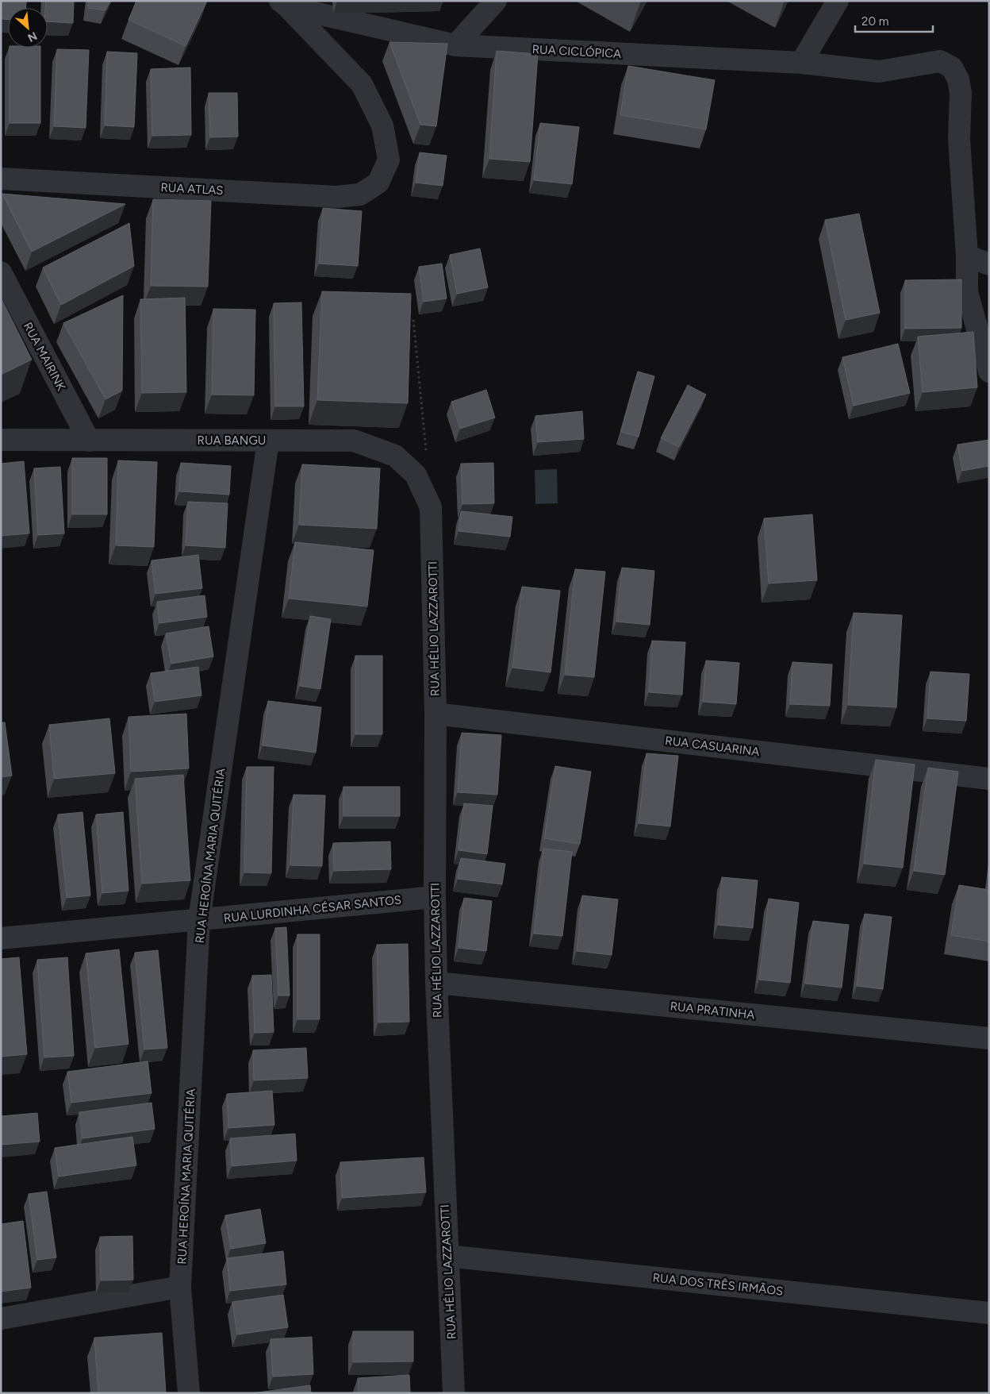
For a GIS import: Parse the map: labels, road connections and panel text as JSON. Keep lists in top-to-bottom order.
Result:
{
  "streets": {
    "street": [
      "RUA CICLÓPICA",
      "RUA ATLAS",
      "RUA MAIRINK",
      "RUA BANGU",
      "RUA HÉLIO LAZZAROTTI",
      "RUA CASUARINA",
      "RUA HEROÍNA MARIA QUITÉRIA",
      "RUA LURDINHA CÉSAR SANTOS",
      "RUA PRATINHA",
      "RUA DOS TRÊS IRMÃOS"
    ]
  },
  "crossings": [
    ["RUA CICLÓPICA", "RUA ATLAS"],
    ["RUA MAIRINK", "RUA BANGU"],
    ["RUA BANGU", "RUA HÉLIO LAZZAROTTI"],
    ["RUA BANGU", "RUA HEROÍNA MARIA QUITÉRIA"],
    ["RUA HÉLIO LAZZAROTTI", "RUA CASUARINA"],
    ["RUA HÉLIO LAZZAROTTI", "RUA LURDINHA CÉSAR SANTOS"],
    ["RUA HÉLIO LAZZAROTTI", "RUA PRATINHA"],
    ["RUA HÉLIO LAZZAROTTI", "RUA DOS TRÊS IRMÃOS"],
    ["RUA HEROÍNA MARIA QUITÉRIA", "RUA LURDINHA CÉSAR SANTOS"]
  ],
  "scale_bar": "20 m",
  "north": "bottom right"
}
